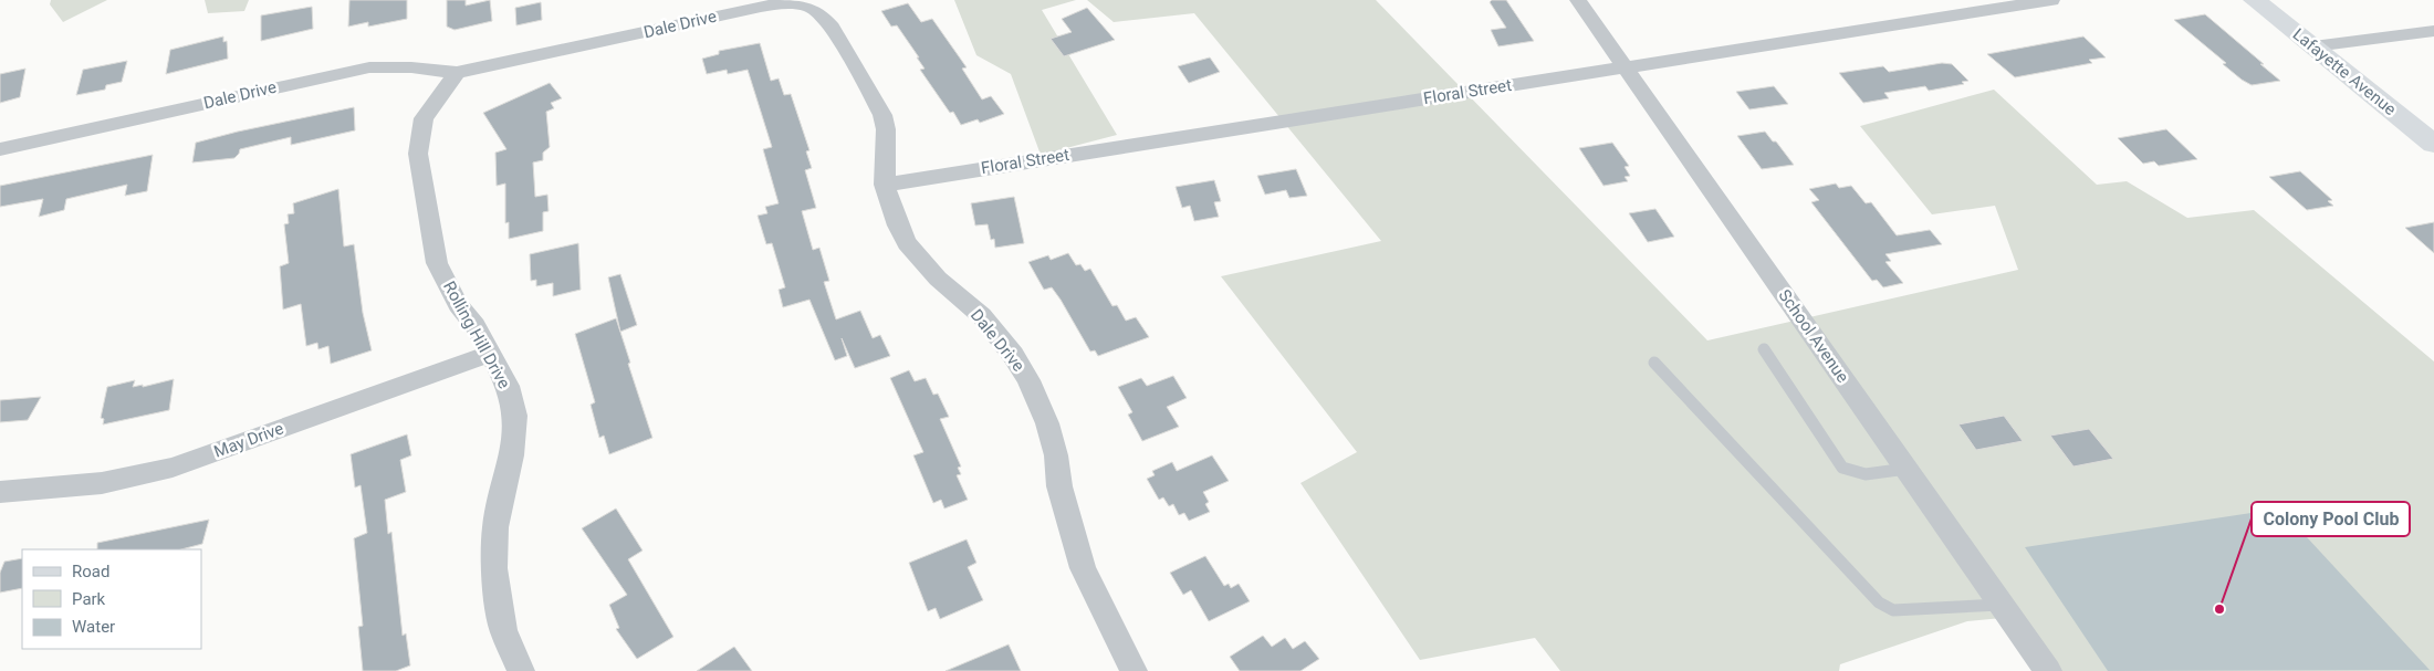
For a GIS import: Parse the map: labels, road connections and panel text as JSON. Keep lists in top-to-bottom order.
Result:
{
  "streets": {
    "street": [
      "Dale Drive",
      "Lafayette Avenue",
      "Floral Street",
      "Rolling Hill Drive",
      "School Avenue",
      "May Drive"
    ]
  },
  "crossings": [
    ["Dale Drive", "Floral Street"],
    ["Dale Drive", "Rolling Hill Drive"],
    ["Floral Street", "School Avenue"],
    ["Rolling Hill Drive", "May Drive"]
  ],
  "places": ["Colony Pool Club"],
  "legend": ["Road", "Park", "Water"]
}
